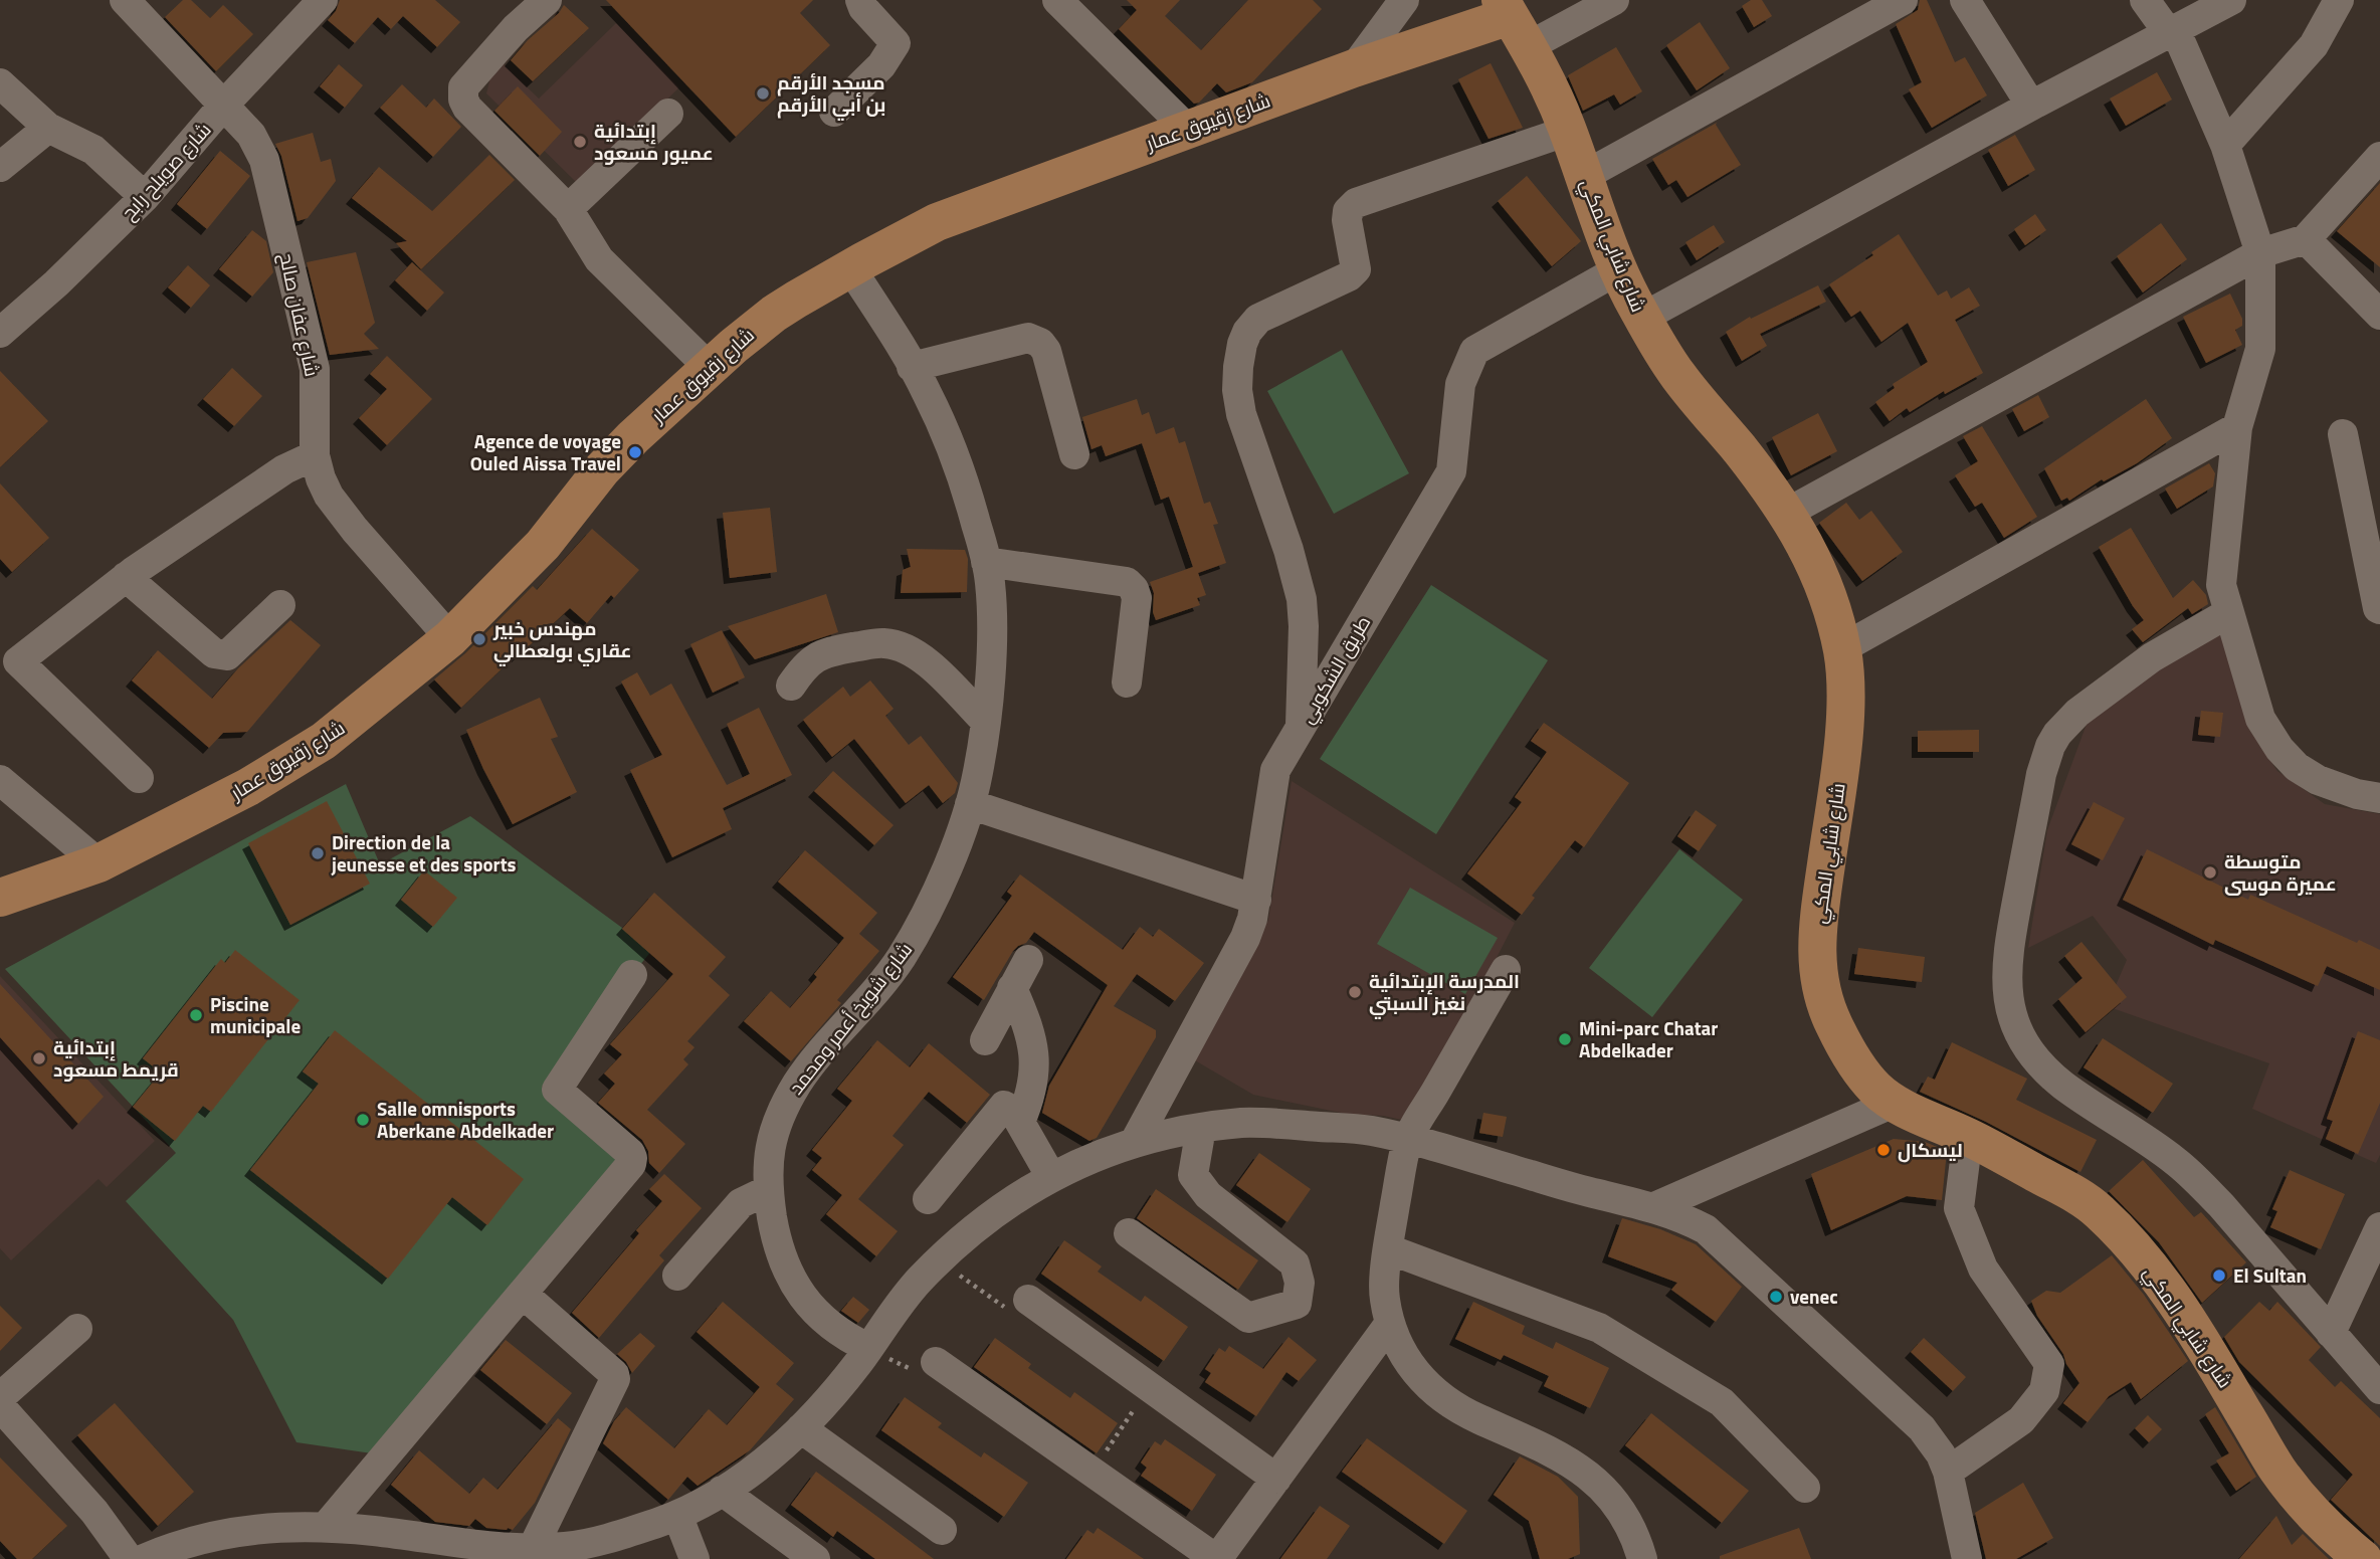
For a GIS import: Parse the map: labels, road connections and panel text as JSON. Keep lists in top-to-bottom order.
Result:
{
  "streets": {
    "main road": ["شارع زقيوق عمار", "شارع شابي المكي"],
    "street": [
      "شارع صويلح رابح",
      "شارع عفان صالح",
      "طريق الشكوبي",
      "شارع شويخ أعمر ومحمد"
    ]
  },
  "crossings": [
    ["شارع زقيوق عمار", "شارع شابي المكي"],
    ["شارع زقيوق عمار", "شارع عفان صالح"],
    ["شارع زقيوق عمار", "شارع شويخ أعمر ومحمد"],
    ["شارع صويلح رابح", "شارع عفان صالح"],
    ["شارع شابي المكي", "طريق الشكوبي"]
  ],
  "places": [
    "مسجد الأرقم بن أبي الأرقم",
    "إبتدائية عميور مسعود",
    "Agence de voyage Ouled Aissa Travel",
    "مهندس خبير عقاري بولعطالي",
    "Direction de la jeunesse et des sports",
    "متوسطة عميرة موسى",
    "المدرسة الإبتدائية نغيز السبتي",
    "Piscine municipale",
    "Mini-parc Chatar Abdelkader",
    "إبتدائية قريمط مسعود",
    "Salle omnisports Aberkane Abdelkader",
    "ليسكال",
    "El Sultan",
    "venec"
  ]
}
